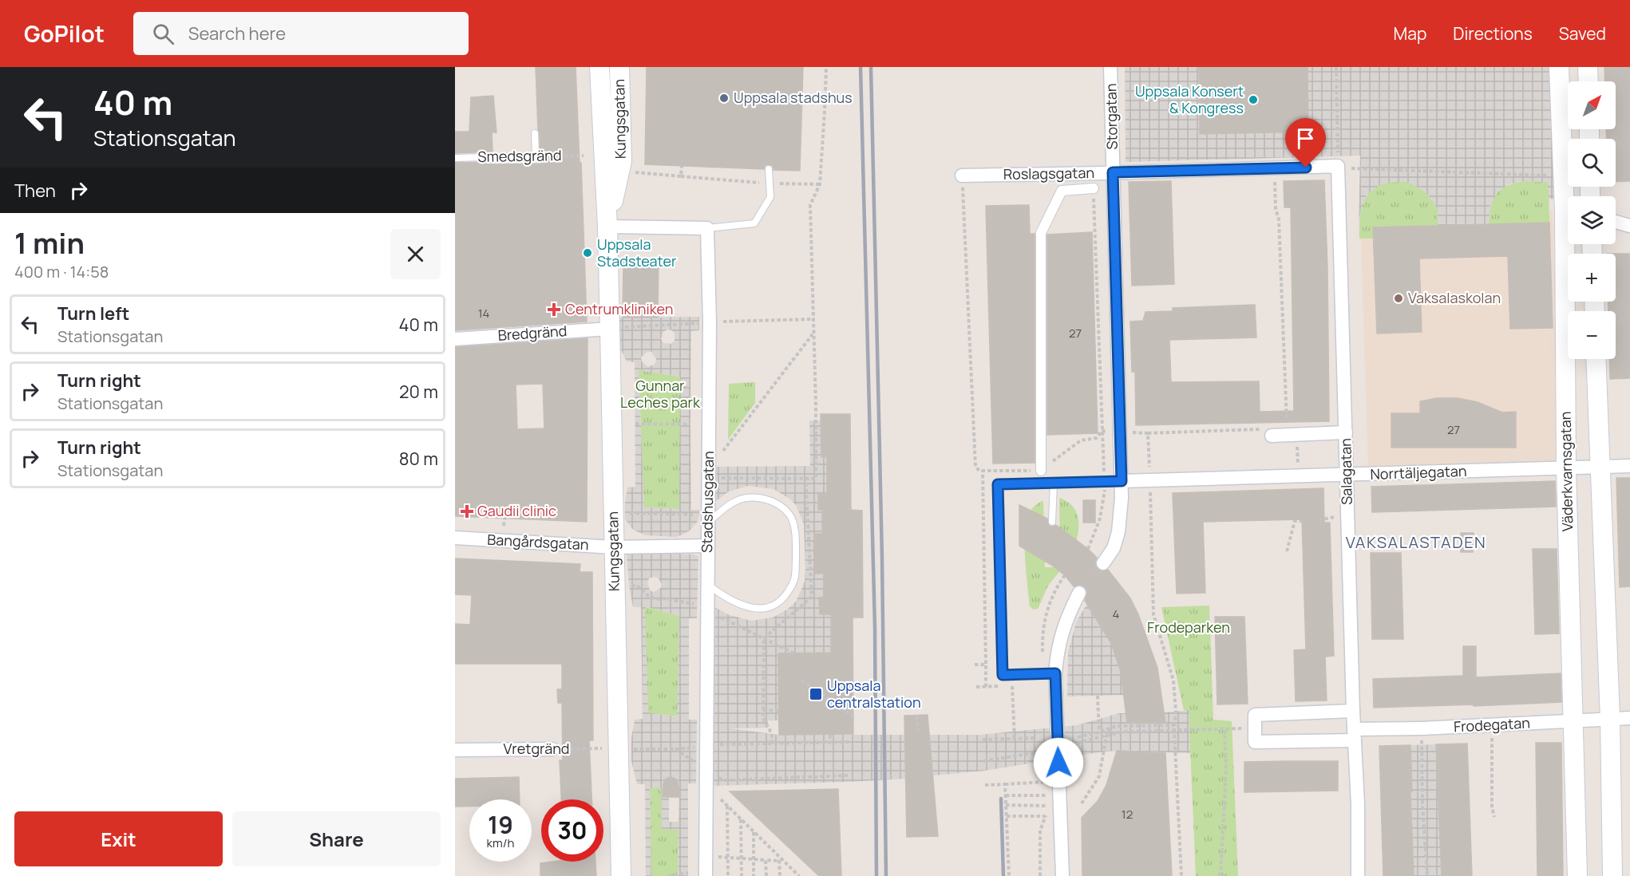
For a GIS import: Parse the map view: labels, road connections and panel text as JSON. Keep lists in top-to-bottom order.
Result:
{
  "streets": {
    "main road": ["Kungsgatan", "Väderkvarnsgatan"],
    "street": [
      "Storgatan",
      "Roslagsgatan",
      "Bredgränd",
      "Salagatan",
      "Norrtäljegatan",
      "Stadshusgatan",
      "Bangårdsgatan",
      "Frodegatan",
      "Vretgränd"
    ],
    "lane": ["Smedsgränd"]
  },
  "crossings": [
    ["Storgatan", "Roslagsgatan"],
    ["Storgatan", "Norrtäljegatan"],
    ["Kungsgatan", "Bredgränd"],
    ["Kungsgatan", "Bangårdsgatan"],
    ["Kungsgatan", "Vretgränd"],
    ["Roslagsgatan", "Salagatan"],
    ["Salagatan", "Norrtäljegatan"],
    ["Salagatan", "Frodegatan"],
    ["Väderkvarnsgatan", "Norrtäljegatan"],
    ["Väderkvarnsgatan", "Frodegatan"],
    ["Stadshusgatan", "Bangårdsgatan"]
  ],
  "districts": ["VAKSALASTADEN"],
  "parks": ["Gunnar Leches park", "Frodeparken"],
  "places": {
    "other": [
      "Uppsala stadshus",
      "Uppsala Konsert & Kongress",
      "Uppsala Stadsteater",
      "Vaksalaskolan"
    ],
    "health": ["Centrumkliniken", "Gaudii clinic"],
    "transit": ["Uppsala centralstation"]
  },
  "house_numbers": [
    "14",
    "27",
    "27",
    "4",
    "12"
  ],
  "north": "top right",
  "page": {
    "header": "GoPilot",
    "search": "Search here",
    "nav": ["Map", "Directions", "Saved"],
    "turn": ["40 m", "Stationsgatan"],
    "map_buttons": ["+", "−"],
    "then": "Then",
    "heading": ["1 min", "400 m · 14:58"],
    "list": [
      {
        "name": "Turn left",
        "note": "Stationsgatan",
        "value": "40 m"
      },
      {
        "name": "Turn right",
        "note": "Stationsgatan",
        "value": "20 m"
      },
      {
        "name": "Turn right",
        "note": "Stationsgatan",
        "value": "80 m"
      }
    ],
    "speed": "19 km/h",
    "limit": "30",
    "buttons": ["Exit", "Share"]
  }
}
